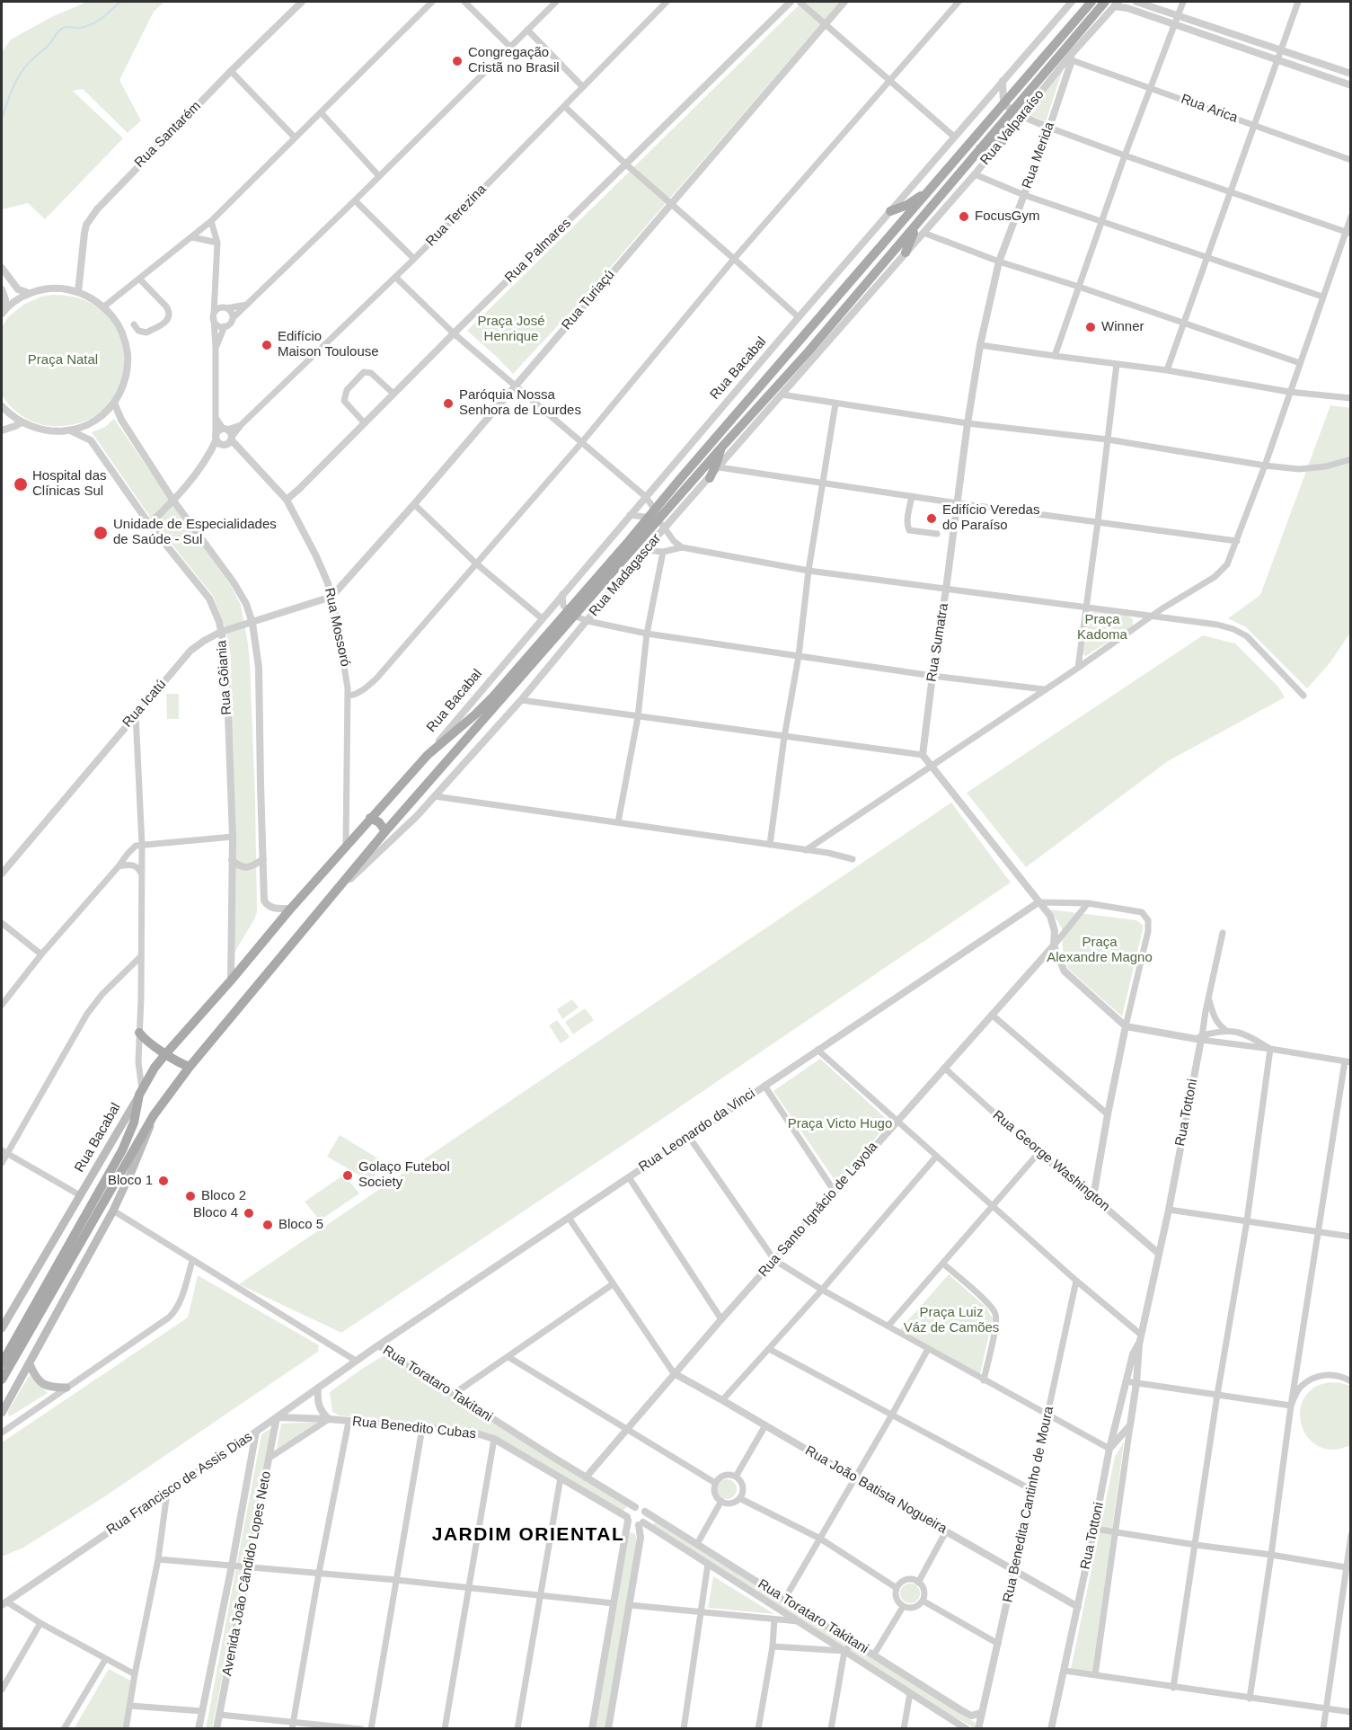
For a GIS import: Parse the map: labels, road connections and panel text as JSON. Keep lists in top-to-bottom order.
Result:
{
  "streets": {
    "main road": ["Rua Bacabal"],
    "street": [
      "Rua Arica",
      "Rua Valparaíso",
      "Rua Santarém",
      "Rua Merida",
      "Rua Terezina",
      "Rua Palmares",
      "Rua Turiaçú",
      "Rua Madagascar",
      "Rua Mossoró",
      "Rua Sumatra",
      "Rua Gôiania",
      "Rua Icatú",
      "Rua Tottoni",
      "Rua Leonardo da Vinci",
      "Rua George Washington",
      "Rua Santo Ignácio de Layola",
      "Rua Torataro Takitani",
      "Rua Benedito Cubas",
      "Rua Francisco de Assis Dias",
      "Rua João Batista Nogueira",
      "Rua Benedita Cantinho de Moura",
      "Avenida João Cândido Lopes Neto"
    ]
  },
  "crossings": [
    ["Rua Arica", "Rua Valparaíso"],
    ["Rua Arica", "Rua Merida"],
    ["Rua Valparaíso", "Rua Merida"],
    ["Rua Valparaíso", "Rua Madagascar"],
    ["Rua Merida", "Rua Sumatra"],
    ["Rua Terezina", "Rua Mossoró"],
    ["Rua Palmares", "Rua Mossoró"],
    ["Rua Turiaçú", "Rua Mossoró"],
    ["Rua Turiaçú", "Rua Icatú"],
    ["Rua Mossoró", "Rua Icatú"],
    ["Rua Gôiania", "Rua Icatú"],
    ["Rua Tottoni", "Rua George Washington"],
    ["Rua Tottoni", "Rua João Batista Nogueira"],
    ["Rua Leonardo da Vinci", "Rua Torataro Takitani"],
    ["Rua Leonardo da Vinci", "Rua Francisco de Assis Dias"],
    ["Rua George Washington", "Rua Santo Ignácio de Layola"],
    ["Rua Santo Ignácio de Layola", "Rua Torataro Takitani"],
    ["Rua Santo Ignácio de Layola", "Rua João Batista Nogueira"],
    ["Rua Torataro Takitani", "Rua Benedito Cubas"],
    ["Rua Torataro Takitani", "Rua Benedita Cantinho de Moura"],
    ["Rua Benedito Cubas", "Rua Francisco de Assis Dias"],
    ["Rua Benedito Cubas", "Avenida João Cândido Lopes Neto"],
    ["Rua Francisco de Assis Dias", "Avenida João Cândido Lopes Neto"],
    ["Rua João Batista Nogueira", "Rua Benedita Cantinho de Moura"]
  ],
  "districts": ["JARDIM ORIENTAL"],
  "parks": [
    "Praça José Henrique",
    "Praça Natal",
    "Praça Kadoma",
    "Praça Alexandre Magno",
    "Praça Victo Hugo",
    "Praça Luiz Váz de Camões"
  ],
  "places": [
    "Congregação Cristã no Brasil",
    "FocusGym",
    "Winner",
    "Edifício Maison Toulouse",
    "Paróquia Nossa Senhora de Lourdes",
    "Hospital das Clínicas Sul",
    "Edifício Veredas do Paraíso",
    "Unidade de Especialidades de Saúde - Sul",
    "Golaço Futebol Society",
    "Bloco 1",
    "Bloco 2",
    "Bloco 4",
    "Bloco 5"
  ]
}
